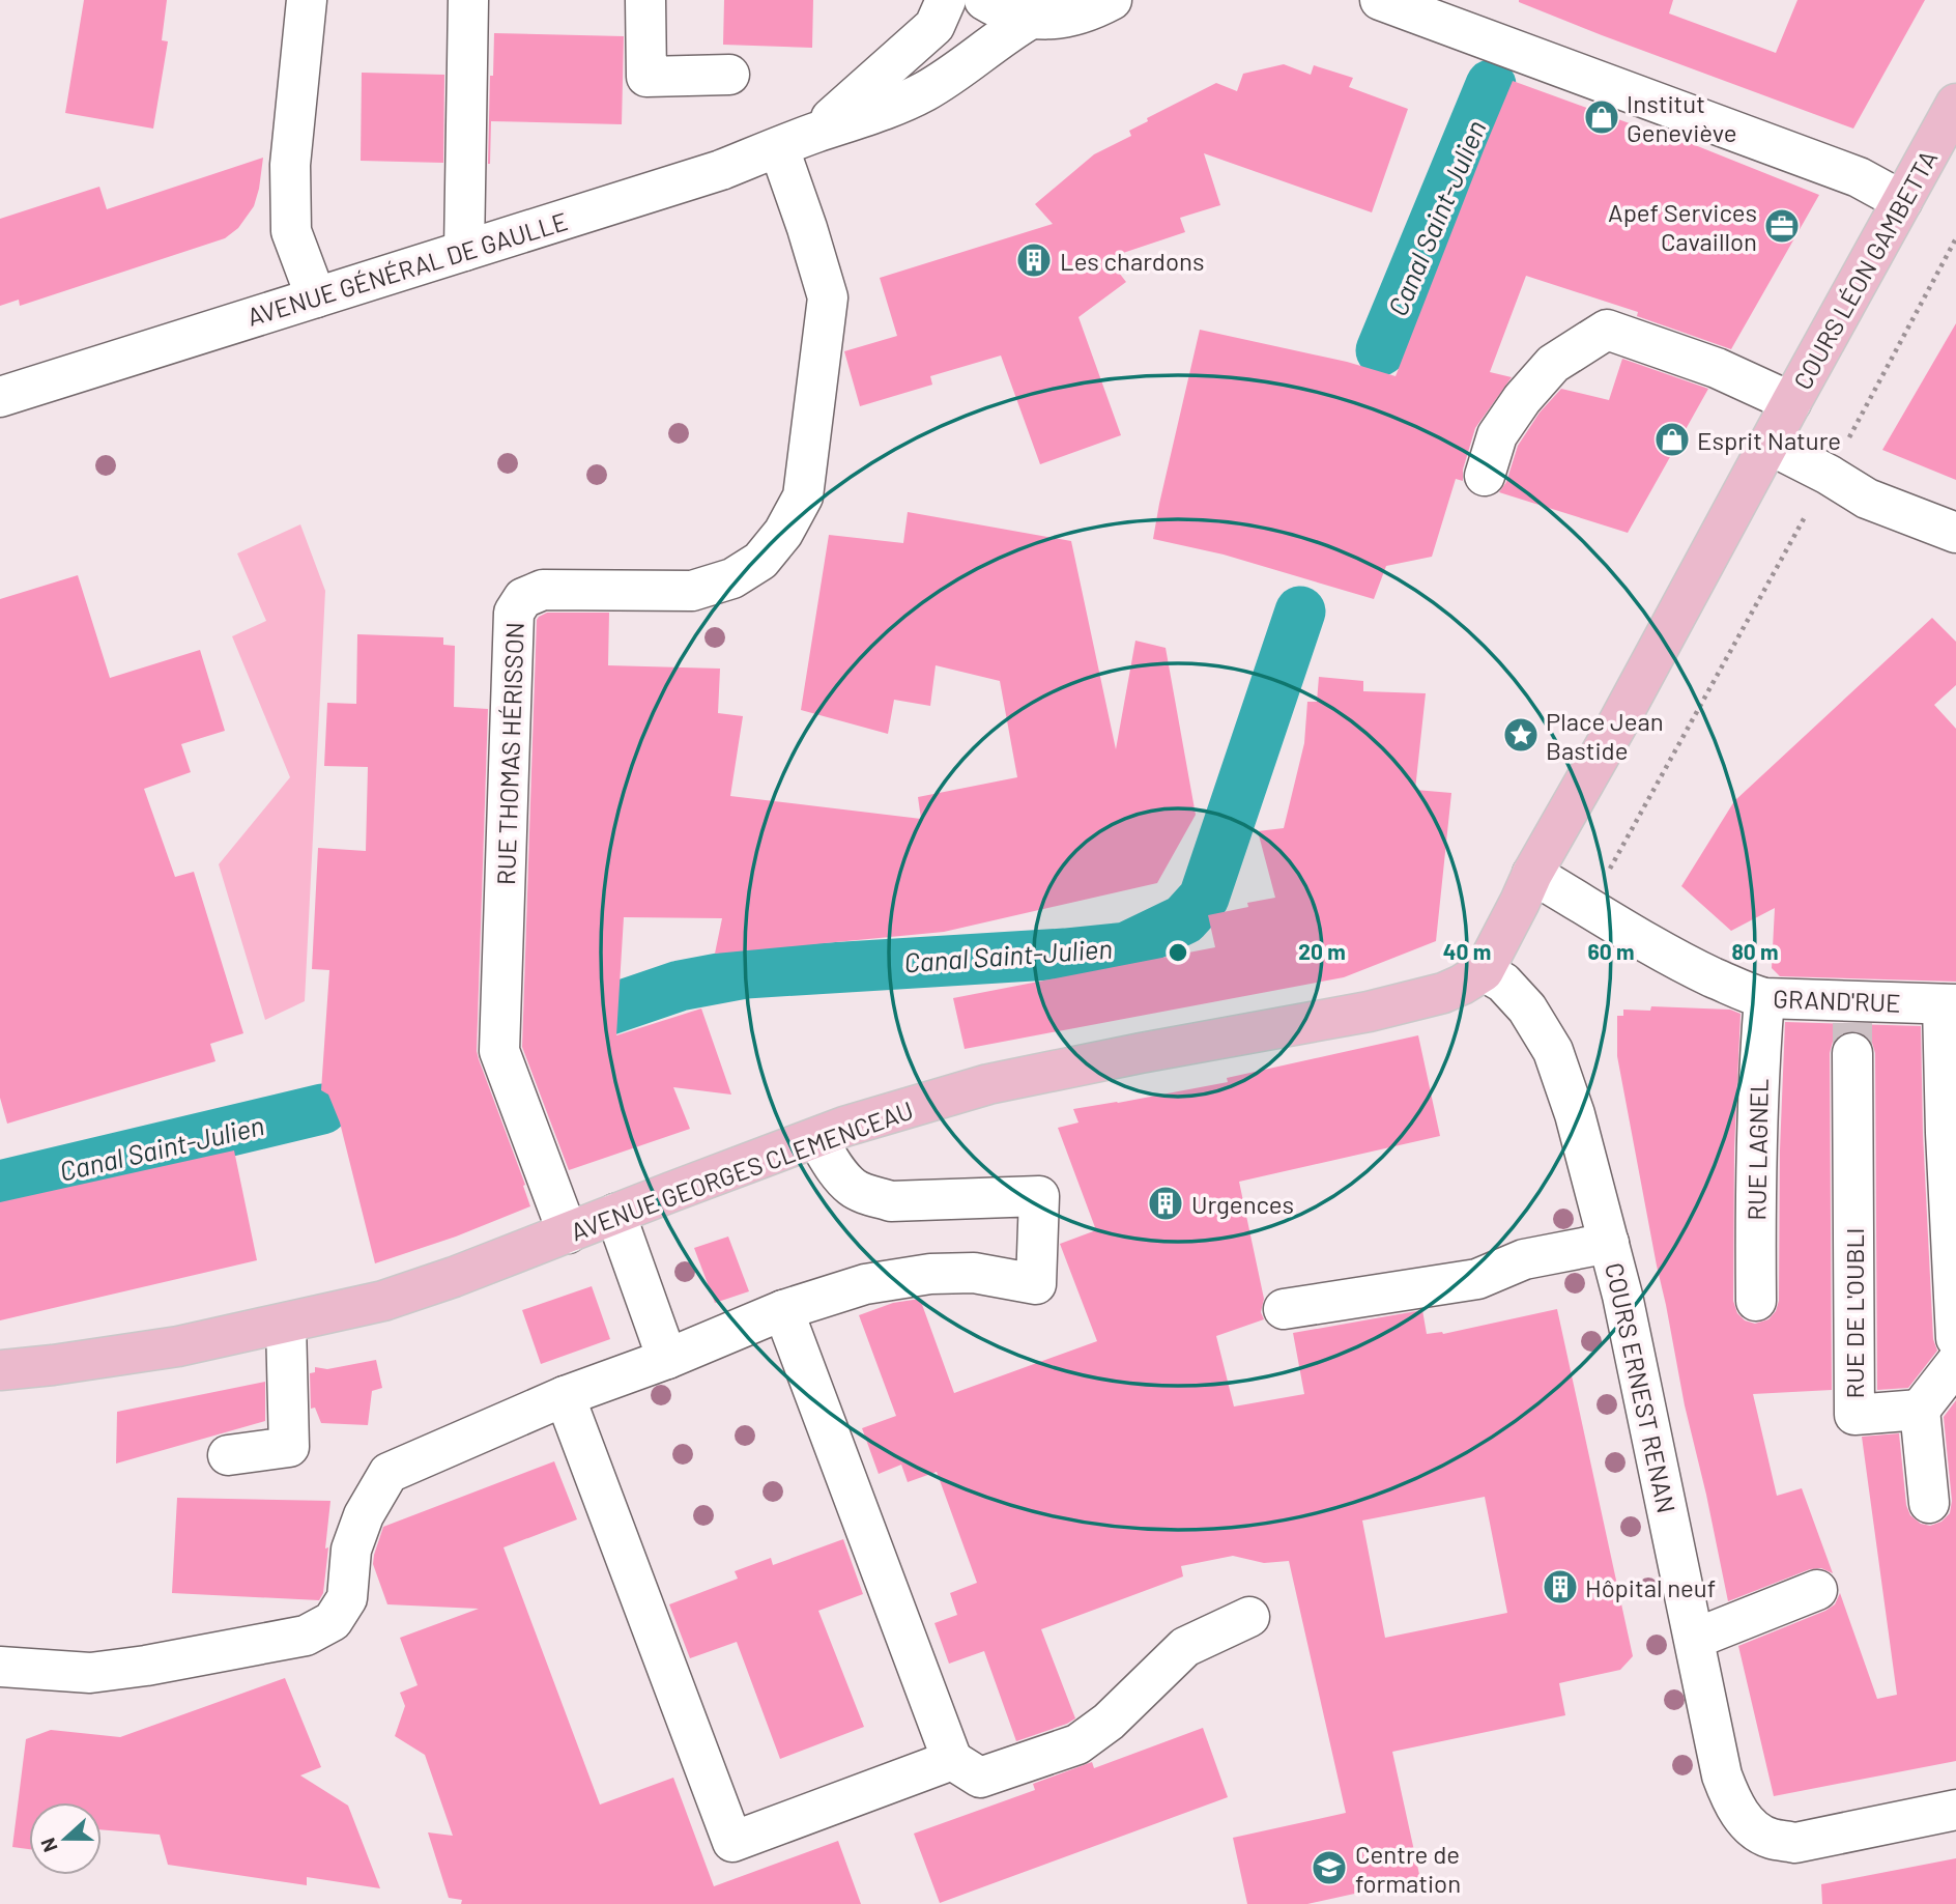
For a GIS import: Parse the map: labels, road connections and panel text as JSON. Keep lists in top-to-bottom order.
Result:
{
  "streets": {
    "main road": ["COURS LÉON GAMBETTA", "AVENUE GEORGES CLEMENCEAU"],
    "street": [
      "AVENUE GÉNÉRAL DE GAULLE",
      "RUE THOMAS HÉRISSON",
      "GRAND'RUE",
      "RUE LAGNEL",
      "RUE DE L'OUBLI",
      "COURS ERNEST RENAN"
    ]
  },
  "crossings": [
    ["AVENUE GÉNÉRAL DE GAULLE", "RUE THOMAS HÉRISSON"],
    ["COURS LÉON GAMBETTA", "GRAND'RUE"],
    ["COURS LÉON GAMBETTA", "AVENUE GEORGES CLEMENCEAU"],
    ["COURS LÉON GAMBETTA", "COURS ERNEST RENAN"],
    ["RUE THOMAS HÉRISSON", "AVENUE GEORGES CLEMENCEAU"],
    ["GRAND'RUE", "RUE LAGNEL"],
    ["GRAND'RUE", "RUE DE L'OUBLI"],
    ["AVENUE GEORGES CLEMENCEAU", "COURS ERNEST RENAN"]
  ],
  "water": ["Canal Saint-Julien"],
  "places": {
    "shop": ["Institut Geneviève", "Esprit Nature"],
    "office": ["Apef Services Cavaillon"],
    "building": ["Les chardons", "Urgences", "Hôpital neuf"],
    "place": ["Place Jean Bastide"],
    "school or university": ["Centre de formation"]
  },
  "north": "left",
  "rings": [
    "20 m",
    "40 m",
    "60 m",
    "80 m"
  ]
}
